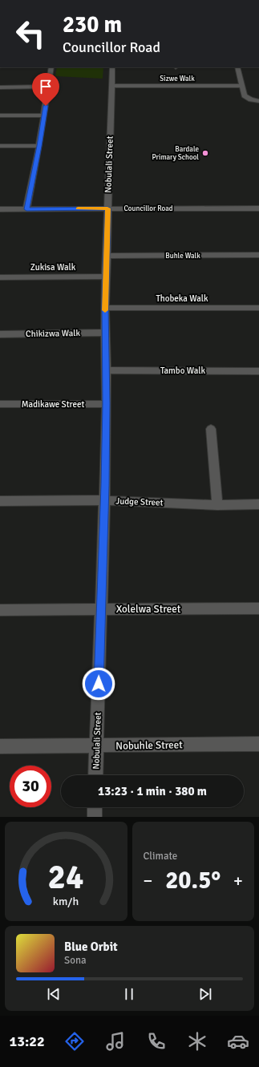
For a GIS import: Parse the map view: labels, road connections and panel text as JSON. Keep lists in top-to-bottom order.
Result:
{
  "streets": {
    "street": [
      "Sizwe Walk",
      "Nobulali Street",
      "Councillor Road",
      "Buhle Walk",
      "Zukisa Walk",
      "Thobeka Walk",
      "Chikizwa Walk",
      "Tambo Walk",
      "Madikawe Street",
      "Judge Street",
      "Xolelwa Street",
      "Nobuhle Street"
    ]
  },
  "crossings": [
    ["Sizwe Walk", "Nobulali Street"],
    ["Nobulali Street", "Councillor Road"],
    ["Nobulali Street", "Buhle Walk"],
    ["Nobulali Street", "Zukisa Walk"],
    ["Nobulali Street", "Thobeka Walk"],
    ["Nobulali Street", "Chikizwa Walk"],
    ["Nobulali Street", "Tambo Walk"],
    ["Nobulali Street", "Madikawe Street"],
    ["Nobulali Street", "Judge Street"],
    ["Nobulali Street", "Xolelwa Street"],
    ["Nobulali Street", "Nobuhle Street"]
  ],
  "places": ["Bardale Primary School"],
  "page": {
    "turn": ["230 m", "Councillor Road"],
    "limit": "30",
    "trip": "13:23 · 1 min · 380 m",
    "tile": "Climate",
    "heat": ["−", "20.5°", "+"],
    "song": ["Blue Orbit", "Sona"],
    "tabs": "13:22",
    "gauge": ["24", "km/h"]
  }
}
